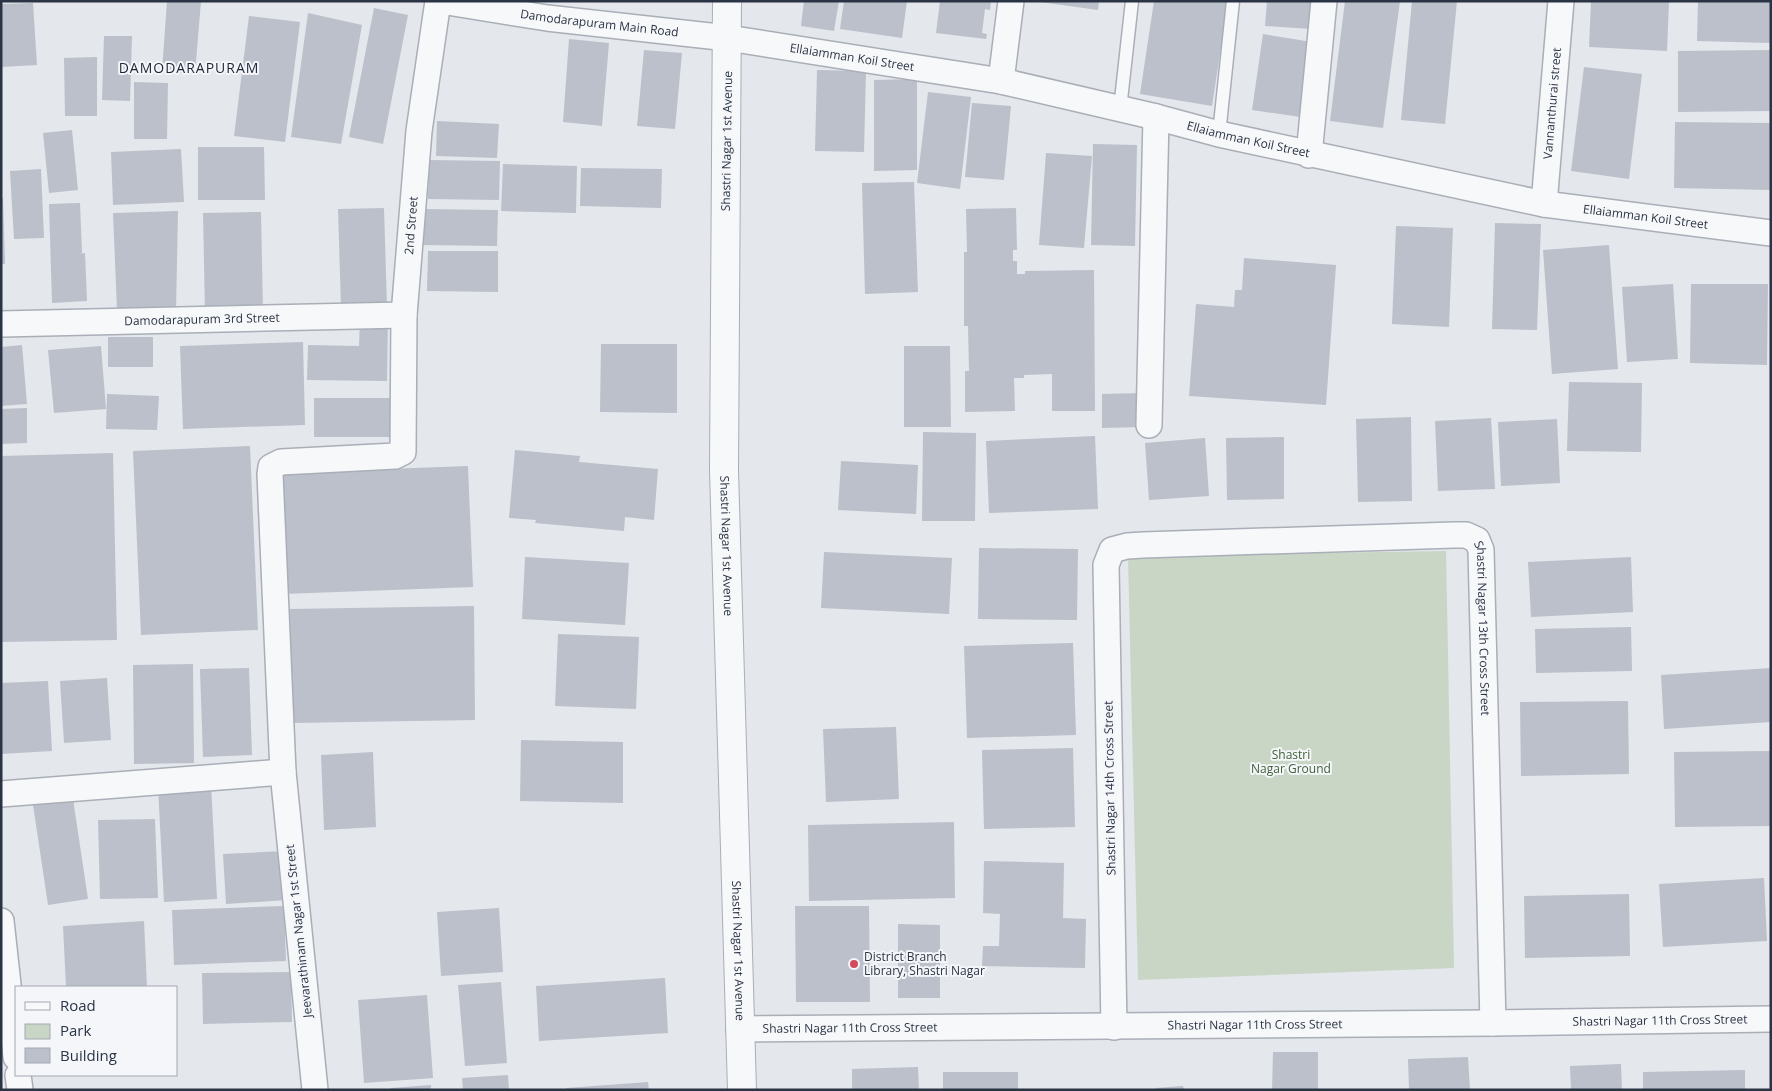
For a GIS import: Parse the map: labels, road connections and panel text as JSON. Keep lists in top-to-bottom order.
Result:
{
  "streets": {
    "street": [
      "Damodarapuram Main Road",
      "Ellaiamman Koil Street",
      "Vannanthurai street",
      "Shastri Nagar 1st Avenue",
      "2nd Street",
      "Damodarapuram 3rd Street",
      "Shastri Nagar 13th Cross Street",
      "Shastri Nagar 14th Cross Street",
      "Jeevarathinam Nagar 1st Street",
      "Shastri Nagar 11th Cross Street"
    ]
  },
  "crossings": [
    ["Damodarapuram Main Road", "Ellaiamman Koil Street"],
    ["Damodarapuram Main Road", "Shastri Nagar 1st Avenue"],
    ["Damodarapuram Main Road", "2nd Street"],
    ["Ellaiamman Koil Street", "Vannanthurai street"],
    ["Ellaiamman Koil Street", "Shastri Nagar 1st Avenue"],
    ["Shastri Nagar 1st Avenue", "Shastri Nagar 11th Cross Street"],
    ["2nd Street", "Damodarapuram 3rd Street"],
    ["2nd Street", "Jeevarathinam Nagar 1st Street"],
    ["Shastri Nagar 13th Cross Street", "Shastri Nagar 14th Cross Street"],
    ["Shastri Nagar 13th Cross Street", "Shastri Nagar 11th Cross Street"],
    ["Shastri Nagar 14th Cross Street", "Shastri Nagar 11th Cross Street"]
  ],
  "districts": ["DAMODARAPURAM"],
  "parks": ["Shastri Nagar Ground"],
  "places": ["District Branch Library, Shastri Nagar"],
  "legend": ["Road", "Park", "Building"]
}
